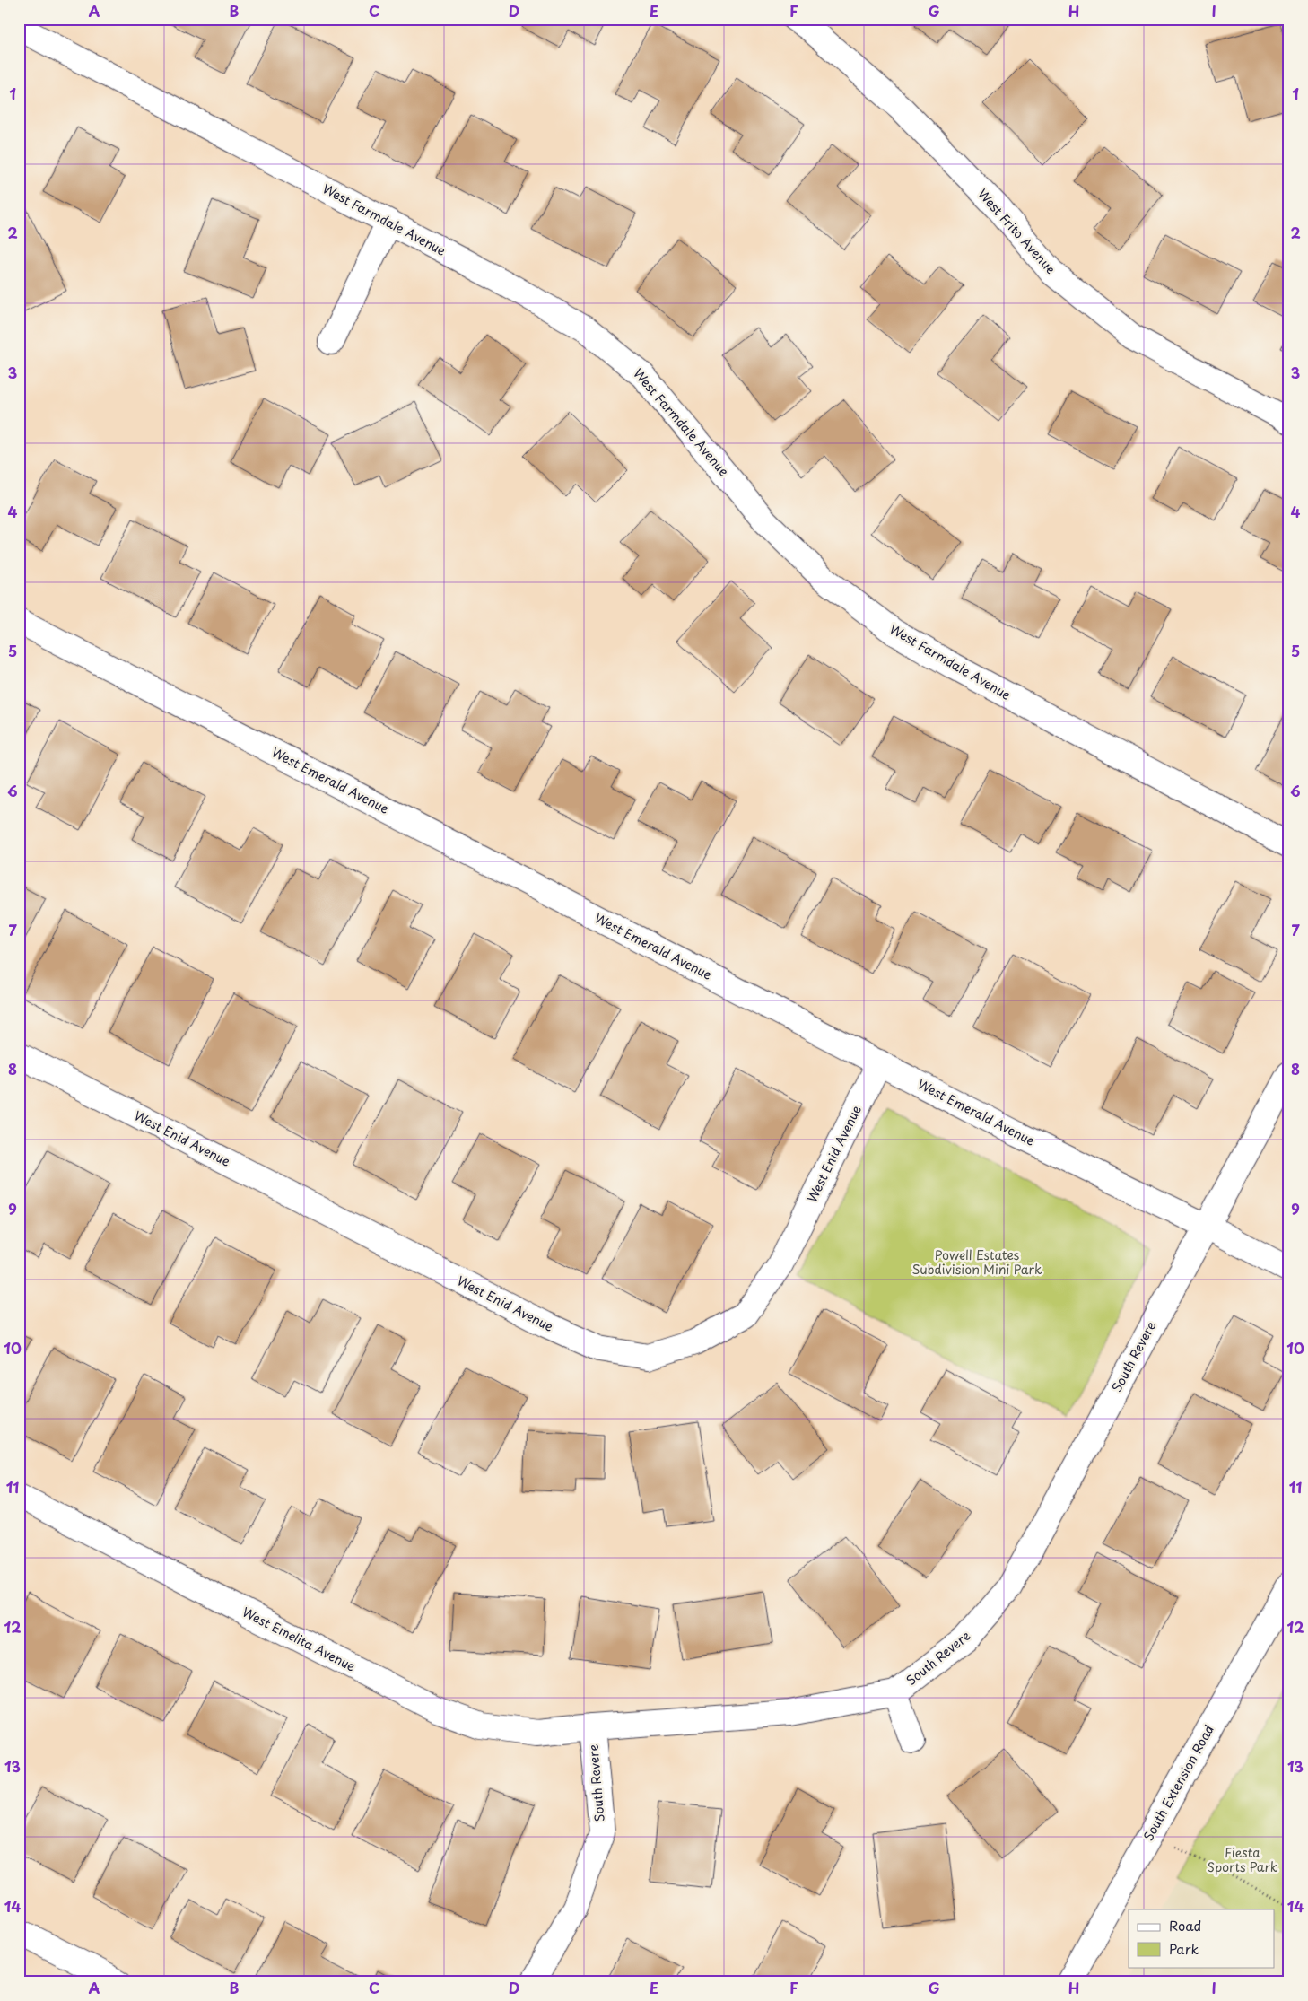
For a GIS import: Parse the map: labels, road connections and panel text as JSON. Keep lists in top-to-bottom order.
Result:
{
  "streets": {
    "street": [
      "West Farmdale Avenue",
      "West Frito Avenue",
      "West Emerald Avenue",
      "West Enid Avenue",
      "South Revere",
      "West Emelita Avenue",
      "South Extension Road"
    ]
  },
  "crossings": [
    ["West Emerald Avenue", "West Enid Avenue"],
    ["West Emerald Avenue", "South Revere"],
    ["South Revere", "West Emelita Avenue"]
  ],
  "parks": ["Powell Estates Subdivision Mini Park", "Fiesta Sports Park"],
  "legend": ["Road", "Park"],
  "grid": {
    "columns": [
      "A",
      "B",
      "C",
      "D",
      "E",
      "F",
      "G",
      "H",
      "I"
    ],
    "rows": [
      "1",
      "2",
      "3",
      "4",
      "5",
      "6",
      "7",
      "8",
      "9",
      "10",
      "11",
      "12",
      "13",
      "14"
    ]
  }
}
